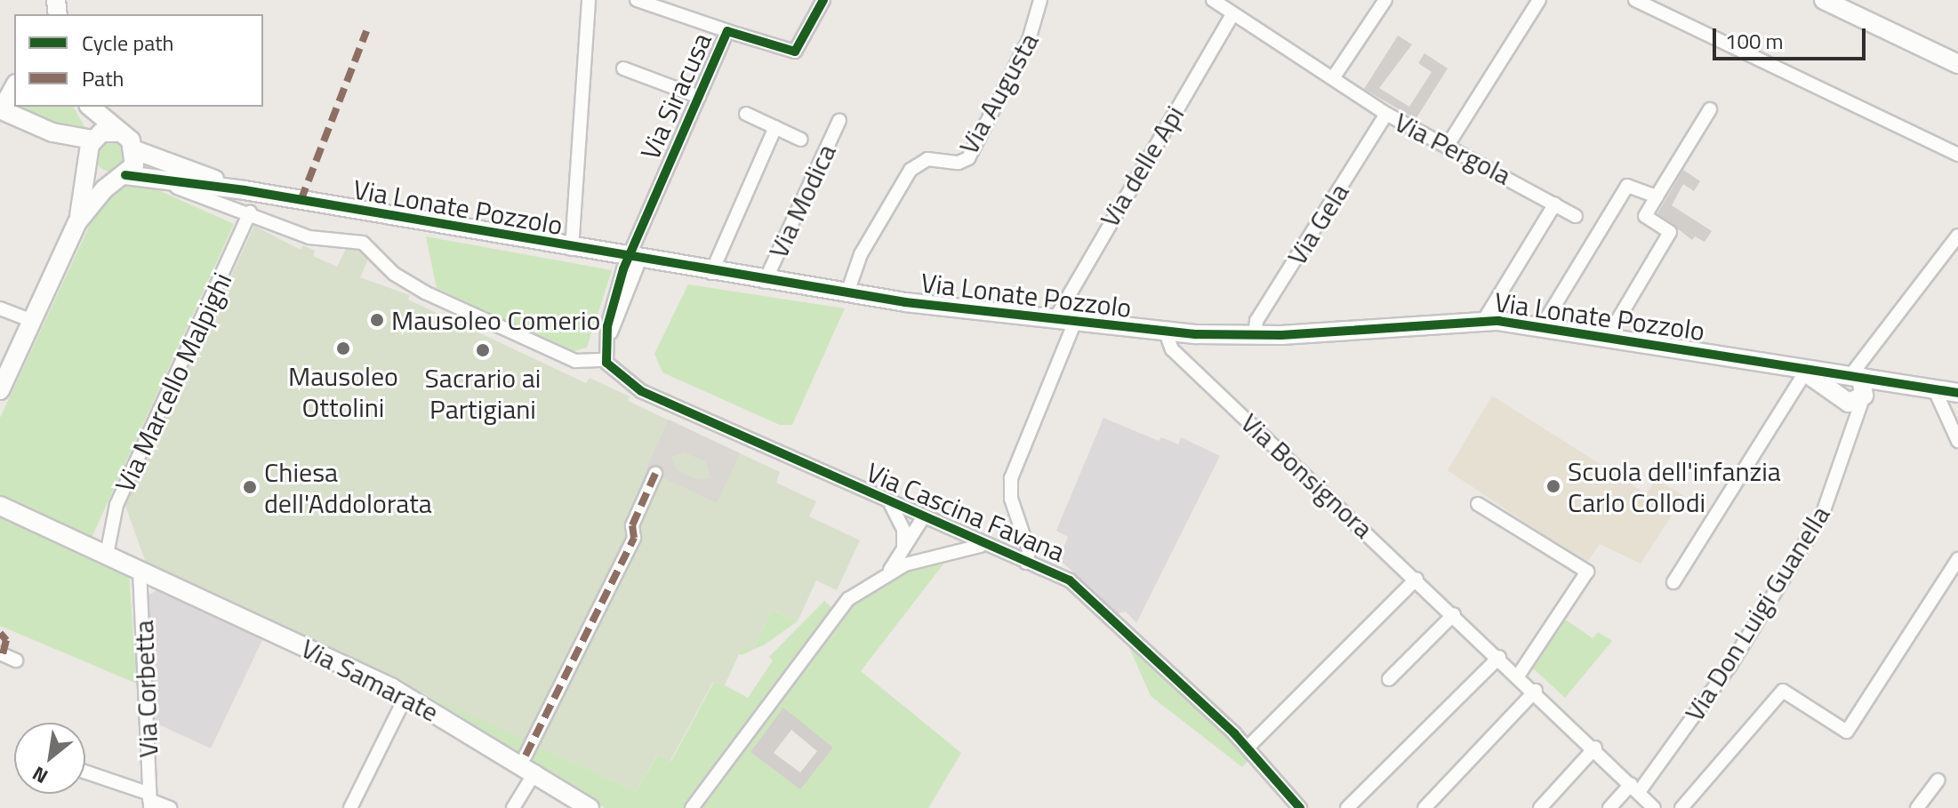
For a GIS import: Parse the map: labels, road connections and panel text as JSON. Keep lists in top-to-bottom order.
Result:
{
  "streets": {
    "street": [
      "Via Augusta",
      "Via Siracusa",
      "Via Pergola",
      "Via delle Api",
      "Via Modica",
      "Via Lonate Pozzolo",
      "Via Gela",
      "Via Marcello Malpighi",
      "Via Bonsignora",
      "Via Cascina Favana",
      "Via Don Luigi Guanella",
      "Via Samarate",
      "Via Corbetta"
    ]
  },
  "crossings": [
    ["Via Augusta", "Via Lonate Pozzolo"],
    ["Via Siracusa", "Via Lonate Pozzolo"],
    ["Via Siracusa", "Via Cascina Favana"],
    ["Via Pergola", "Via delle Api"],
    ["Via Pergola", "Via Gela"],
    ["Via delle Api", "Via Lonate Pozzolo"],
    ["Via Modica", "Via Lonate Pozzolo"],
    ["Via Lonate Pozzolo", "Via Gela"],
    ["Via Lonate Pozzolo", "Via Bonsignora"],
    ["Via Lonate Pozzolo", "Via Don Luigi Guanella"],
    ["Via Marcello Malpighi", "Via Samarate"],
    ["Via Bonsignora", "Via Don Luigi Guanella"],
    ["Via Samarate", "Via Corbetta"]
  ],
  "places": [
    "Mausoleo Comerio",
    "Mausoleo Ottolini",
    "Sacrario ai Partigiani",
    "Scuola dell'infanzia Carlo Collodi",
    "Chiesa dell'Addolorata"
  ],
  "legend": ["Cycle path", "Path"],
  "scale_bar": "100 m",
  "north": "bottom left"
}
